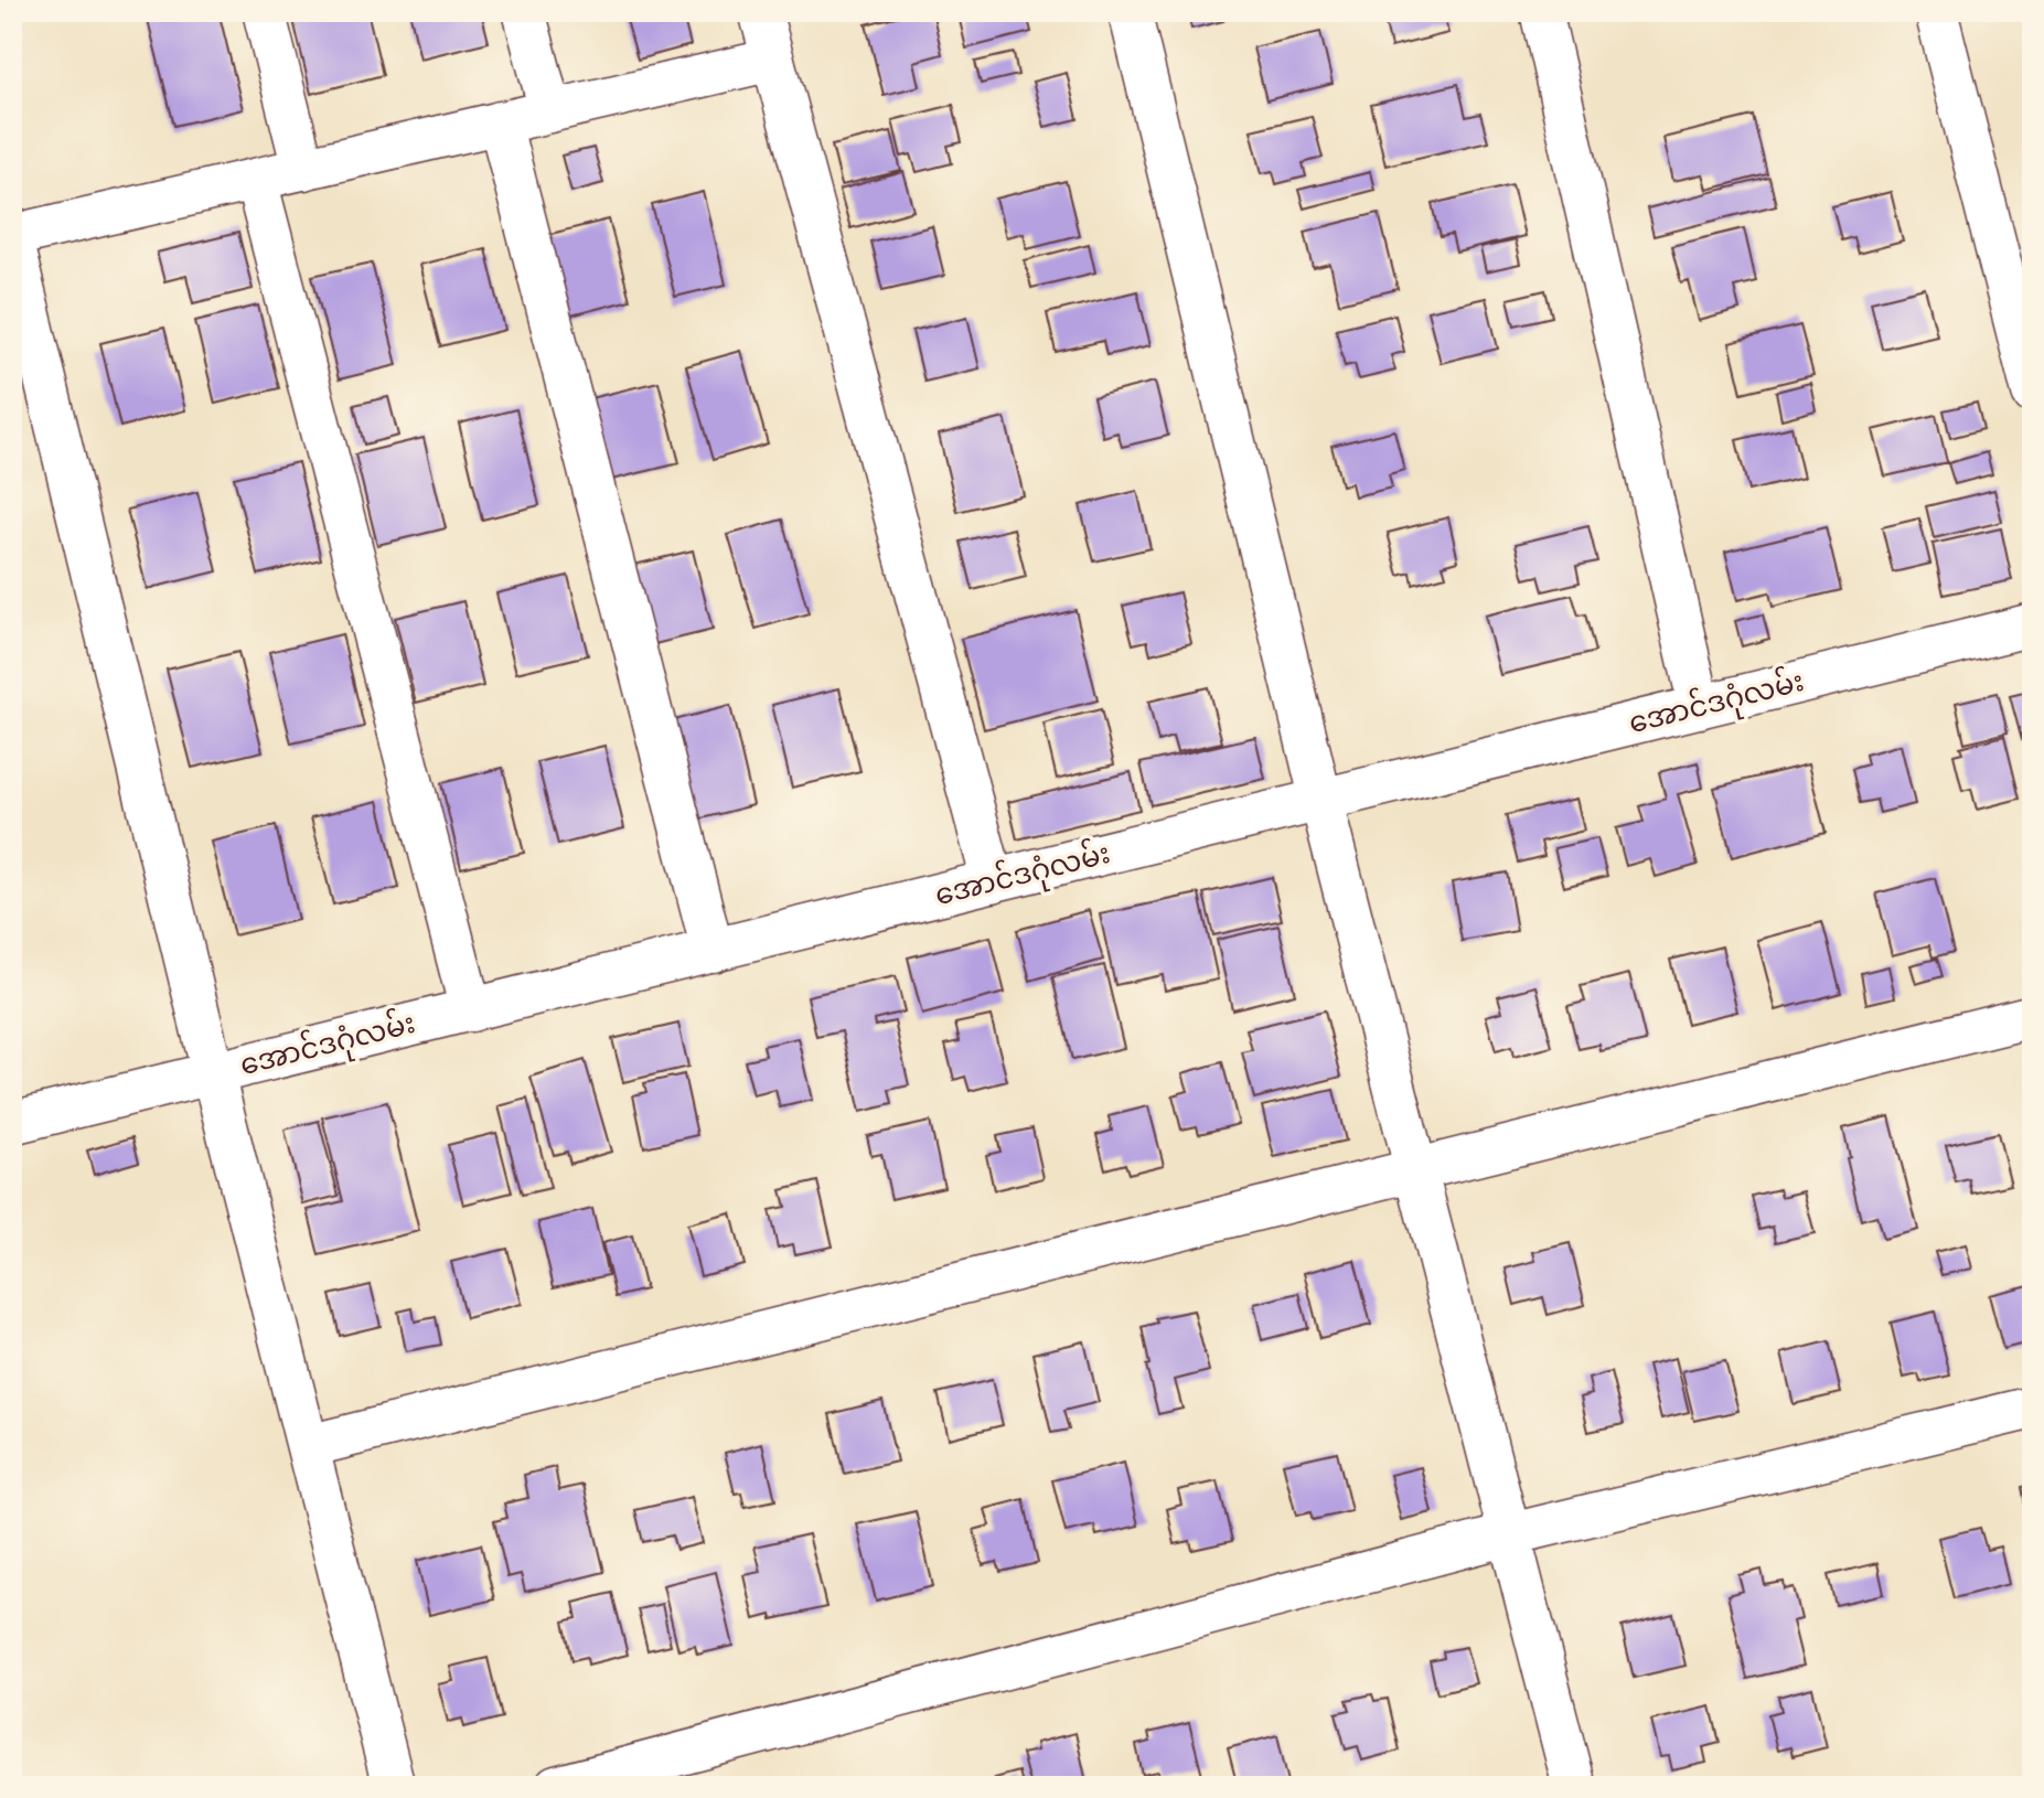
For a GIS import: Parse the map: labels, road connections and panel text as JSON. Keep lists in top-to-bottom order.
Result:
{
  "streets": {
    "street": ["အောင်ဒဂုံလမ်း"]
  }
}
